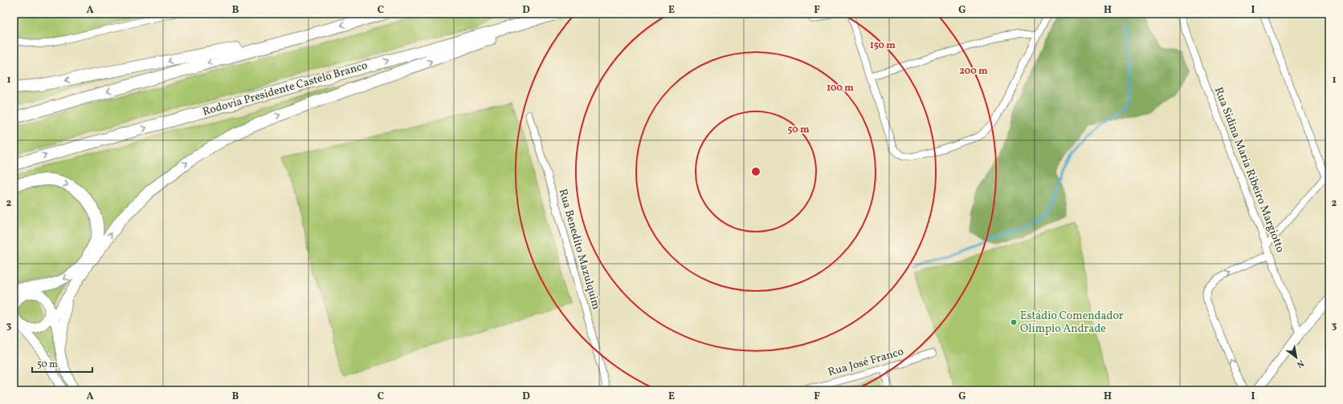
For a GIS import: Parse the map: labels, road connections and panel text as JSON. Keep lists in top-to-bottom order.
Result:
{
  "streets": {
    "highway": ["Rodovia Presidente Castelo Branco"],
    "street": ["Rua Sidina Maria Ribeiro Margiotto", "Rua Benedito Mazulquim", "Rua José Franco"]
  },
  "places": ["Estádio Comendador Olímpio Andrade"],
  "scale_bar": "50 m",
  "north": "bottom right",
  "grid": {
    "columns": [
      "A",
      "B",
      "C",
      "D",
      "E",
      "F",
      "G",
      "H",
      "I"
    ],
    "rows": ["1", "2", "3"]
  },
  "rings": [
    "150 m",
    "200 m",
    "100 m",
    "50 m"
  ]
}
